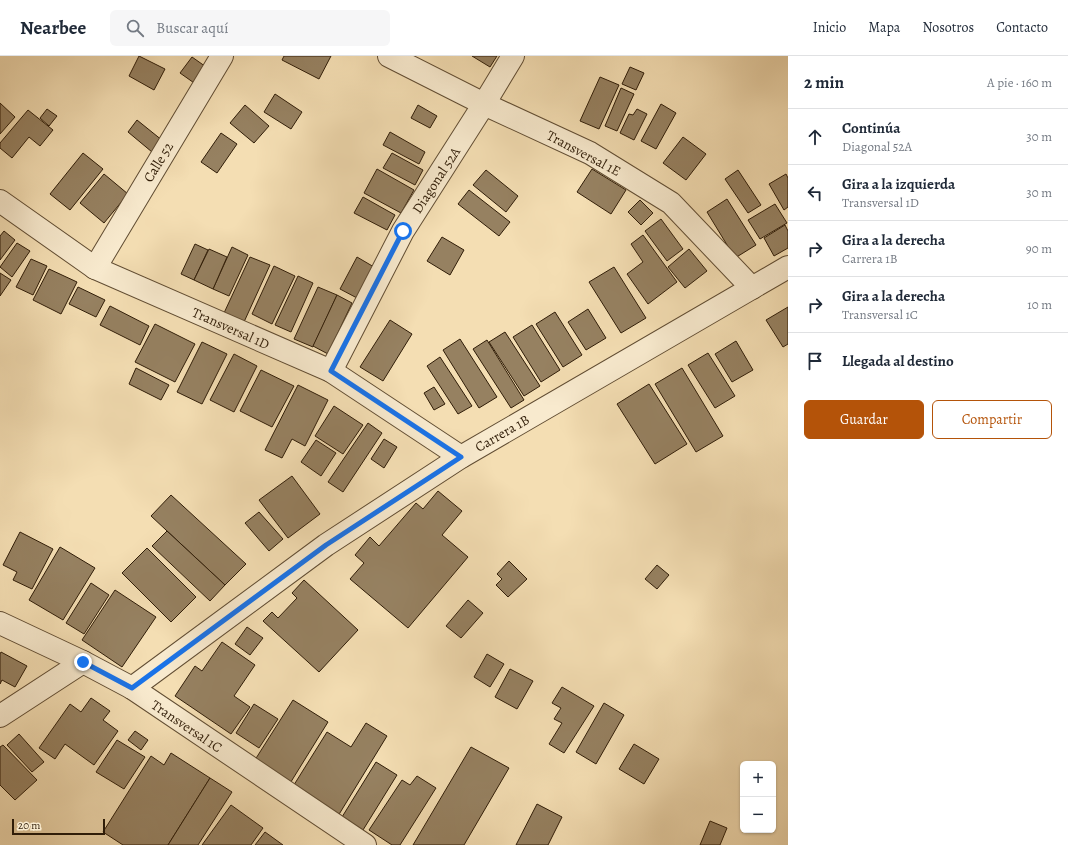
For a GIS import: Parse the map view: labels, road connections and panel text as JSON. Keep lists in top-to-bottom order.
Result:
{
  "streets": {
    "street": [
      "Transversal 1E",
      "Calle 52",
      "Diagonal 52A",
      "Transversal 1D",
      "Carrera 1B",
      "Transversal 1C"
    ]
  },
  "crossings": [
    ["Transversal 1E", "Diagonal 52A"],
    ["Transversal 1E", "Carrera 1B"],
    ["Calle 52", "Transversal 1D"],
    ["Diagonal 52A", "Transversal 1D"],
    ["Transversal 1D", "Carrera 1B"],
    ["Carrera 1B", "Transversal 1C"]
  ],
  "scale_bar": "20 m",
  "page": {
    "header": "Nearbee",
    "search": "Buscar aquí",
    "nav": [
      "Inicio",
      "Mapa",
      "Nosotros",
      "Contacto"
    ],
    "heading": ["2 min", "A pie · 160 m"],
    "list": [
      ["Continúa", "Diagonal 52A", "30 m"],
      ["Gira a la izquierda", "Transversal 1D", "30 m"],
      ["Gira a la derecha", "Carrera 1B", "90 m"],
      ["Gira a la derecha", "Transversal 1C", "10 m"],
      "Llegada al destino"
    ],
    "buttons": ["Guardar", "Compartir"],
    "map_buttons": ["+", "−"],
    "scale": "20 m"
  }
}
